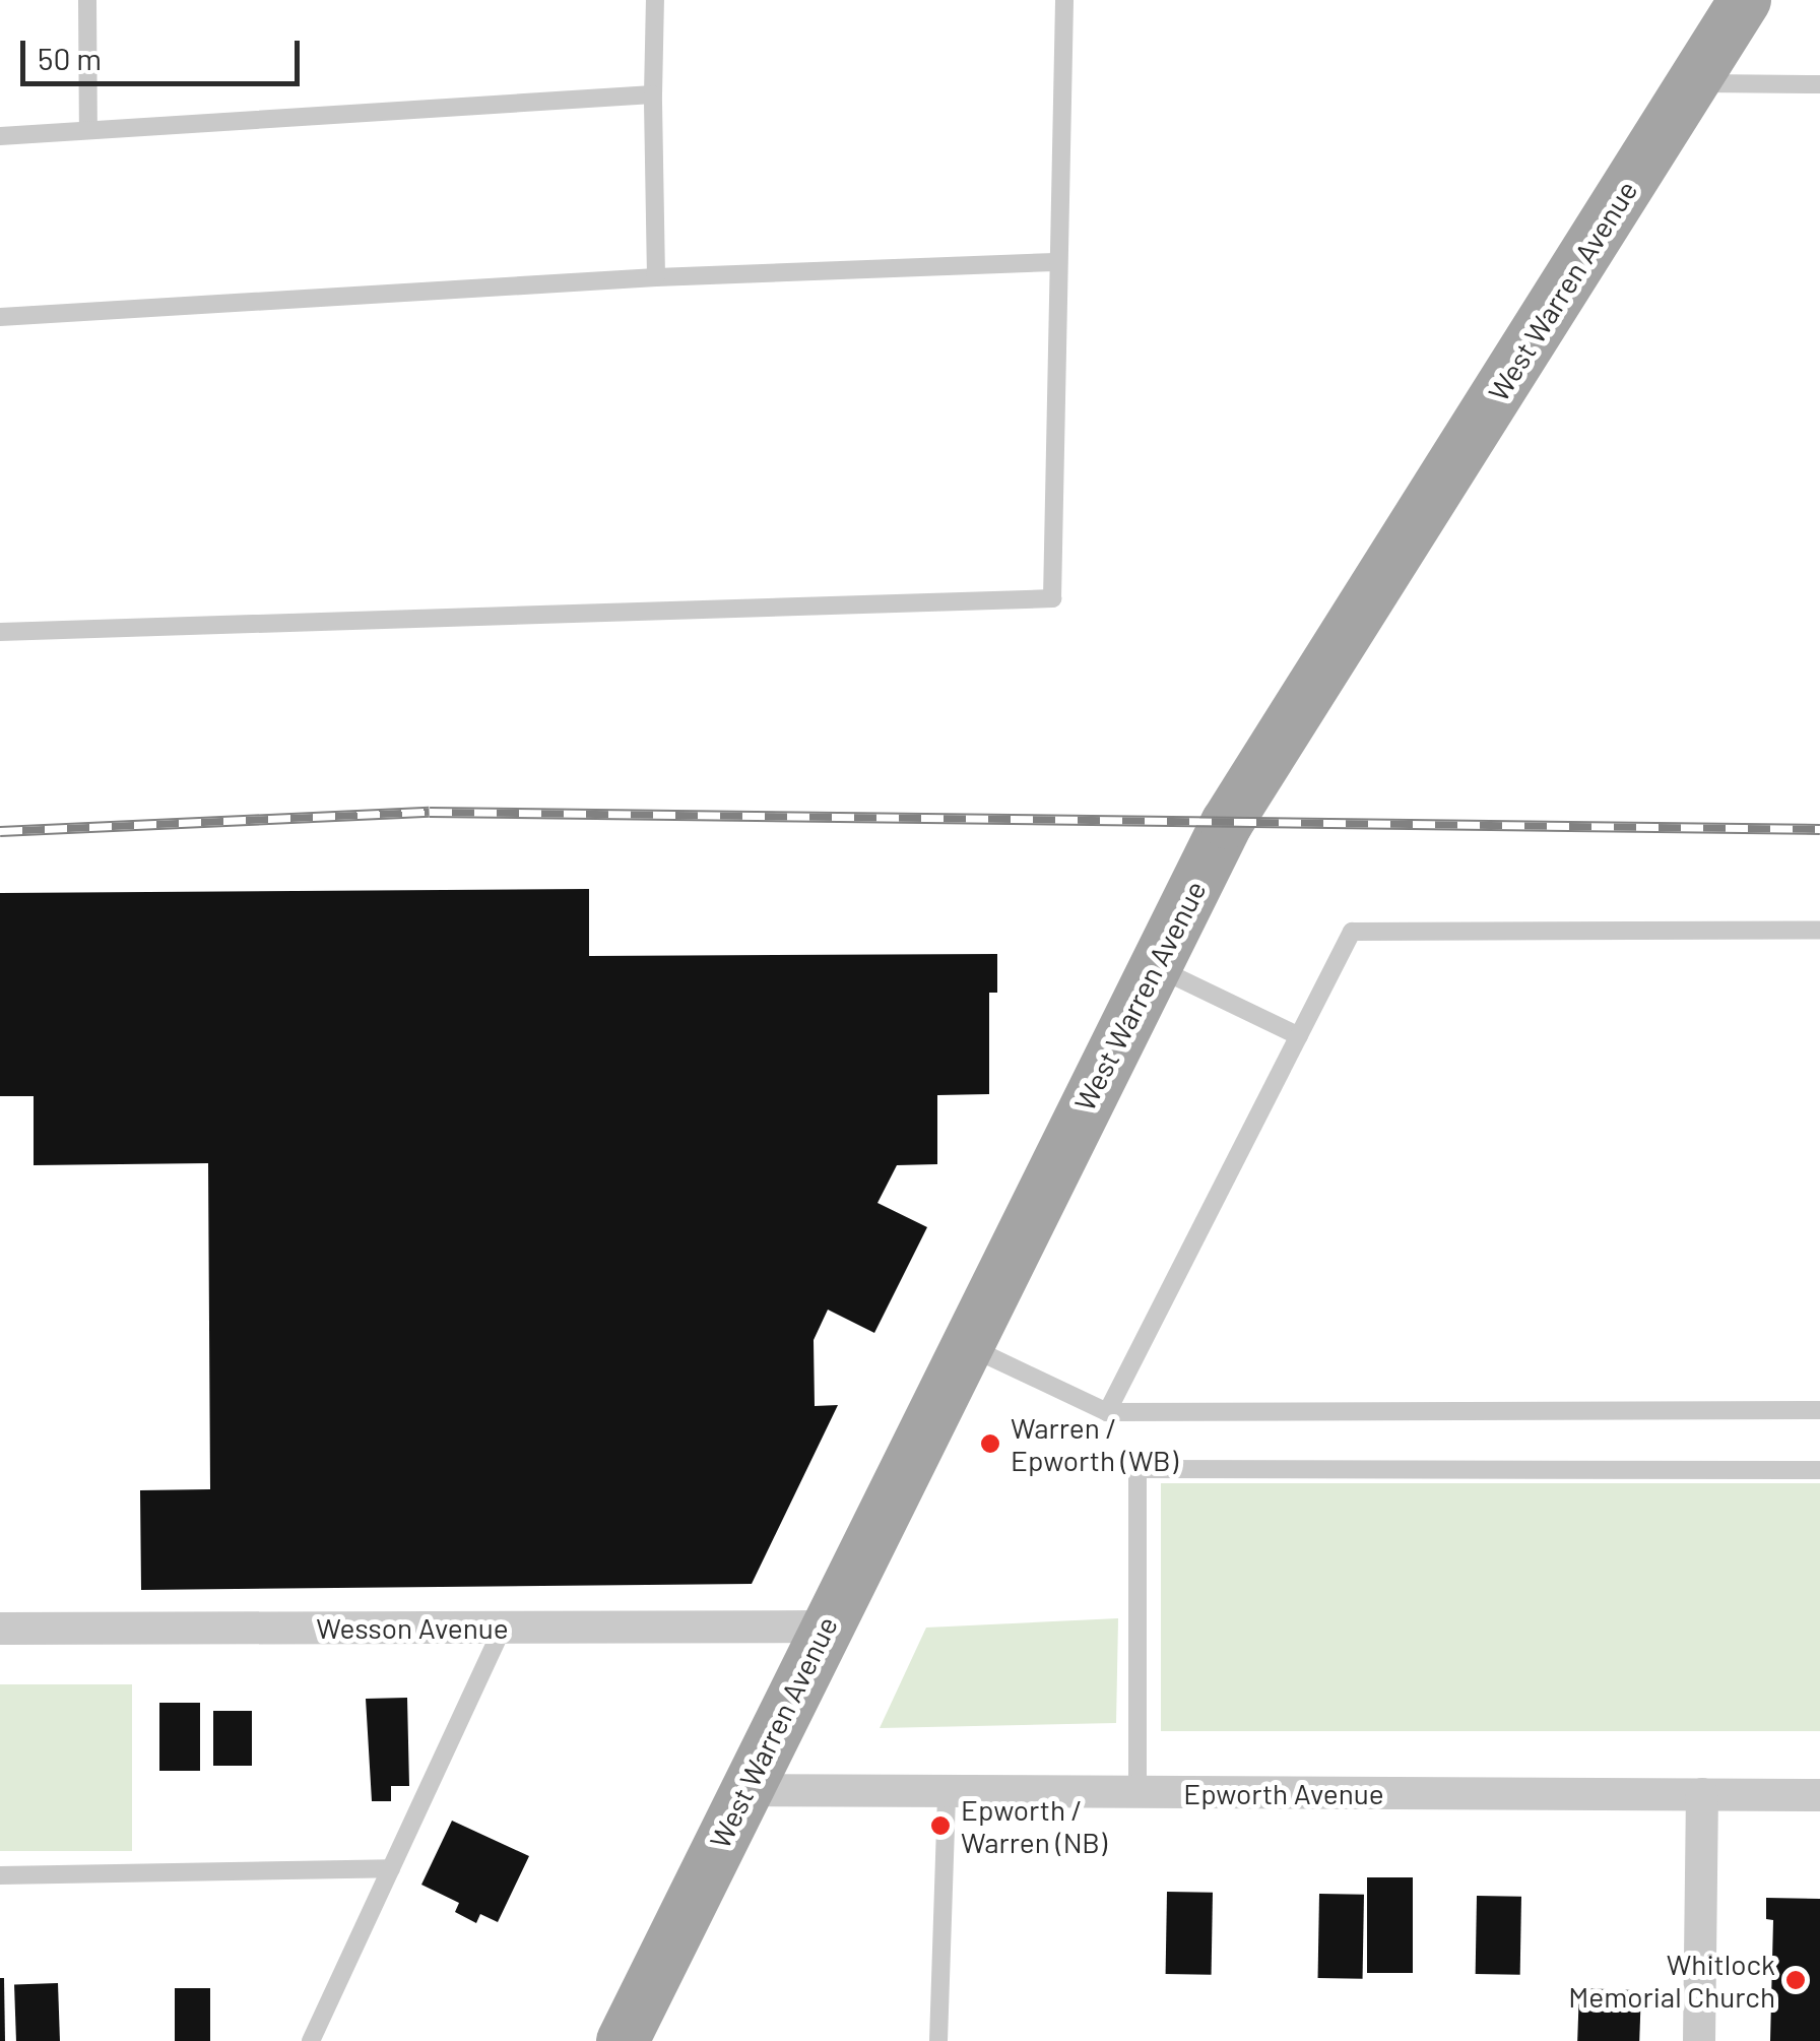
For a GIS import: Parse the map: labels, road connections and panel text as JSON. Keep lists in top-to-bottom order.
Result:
{
  "streets": {
    "main road": ["West Warren Avenue"],
    "street": ["Wesson Avenue", "Epworth Avenue"]
  },
  "crossings": [
    ["West Warren Avenue", "Wesson Avenue"],
    ["West Warren Avenue", "Epworth Avenue"]
  ],
  "places": ["Warren / Epworth (WB)", "Epworth / Warren (NB)", "Whitlock Memorial Church"],
  "scale_bar": "50 m"
}
